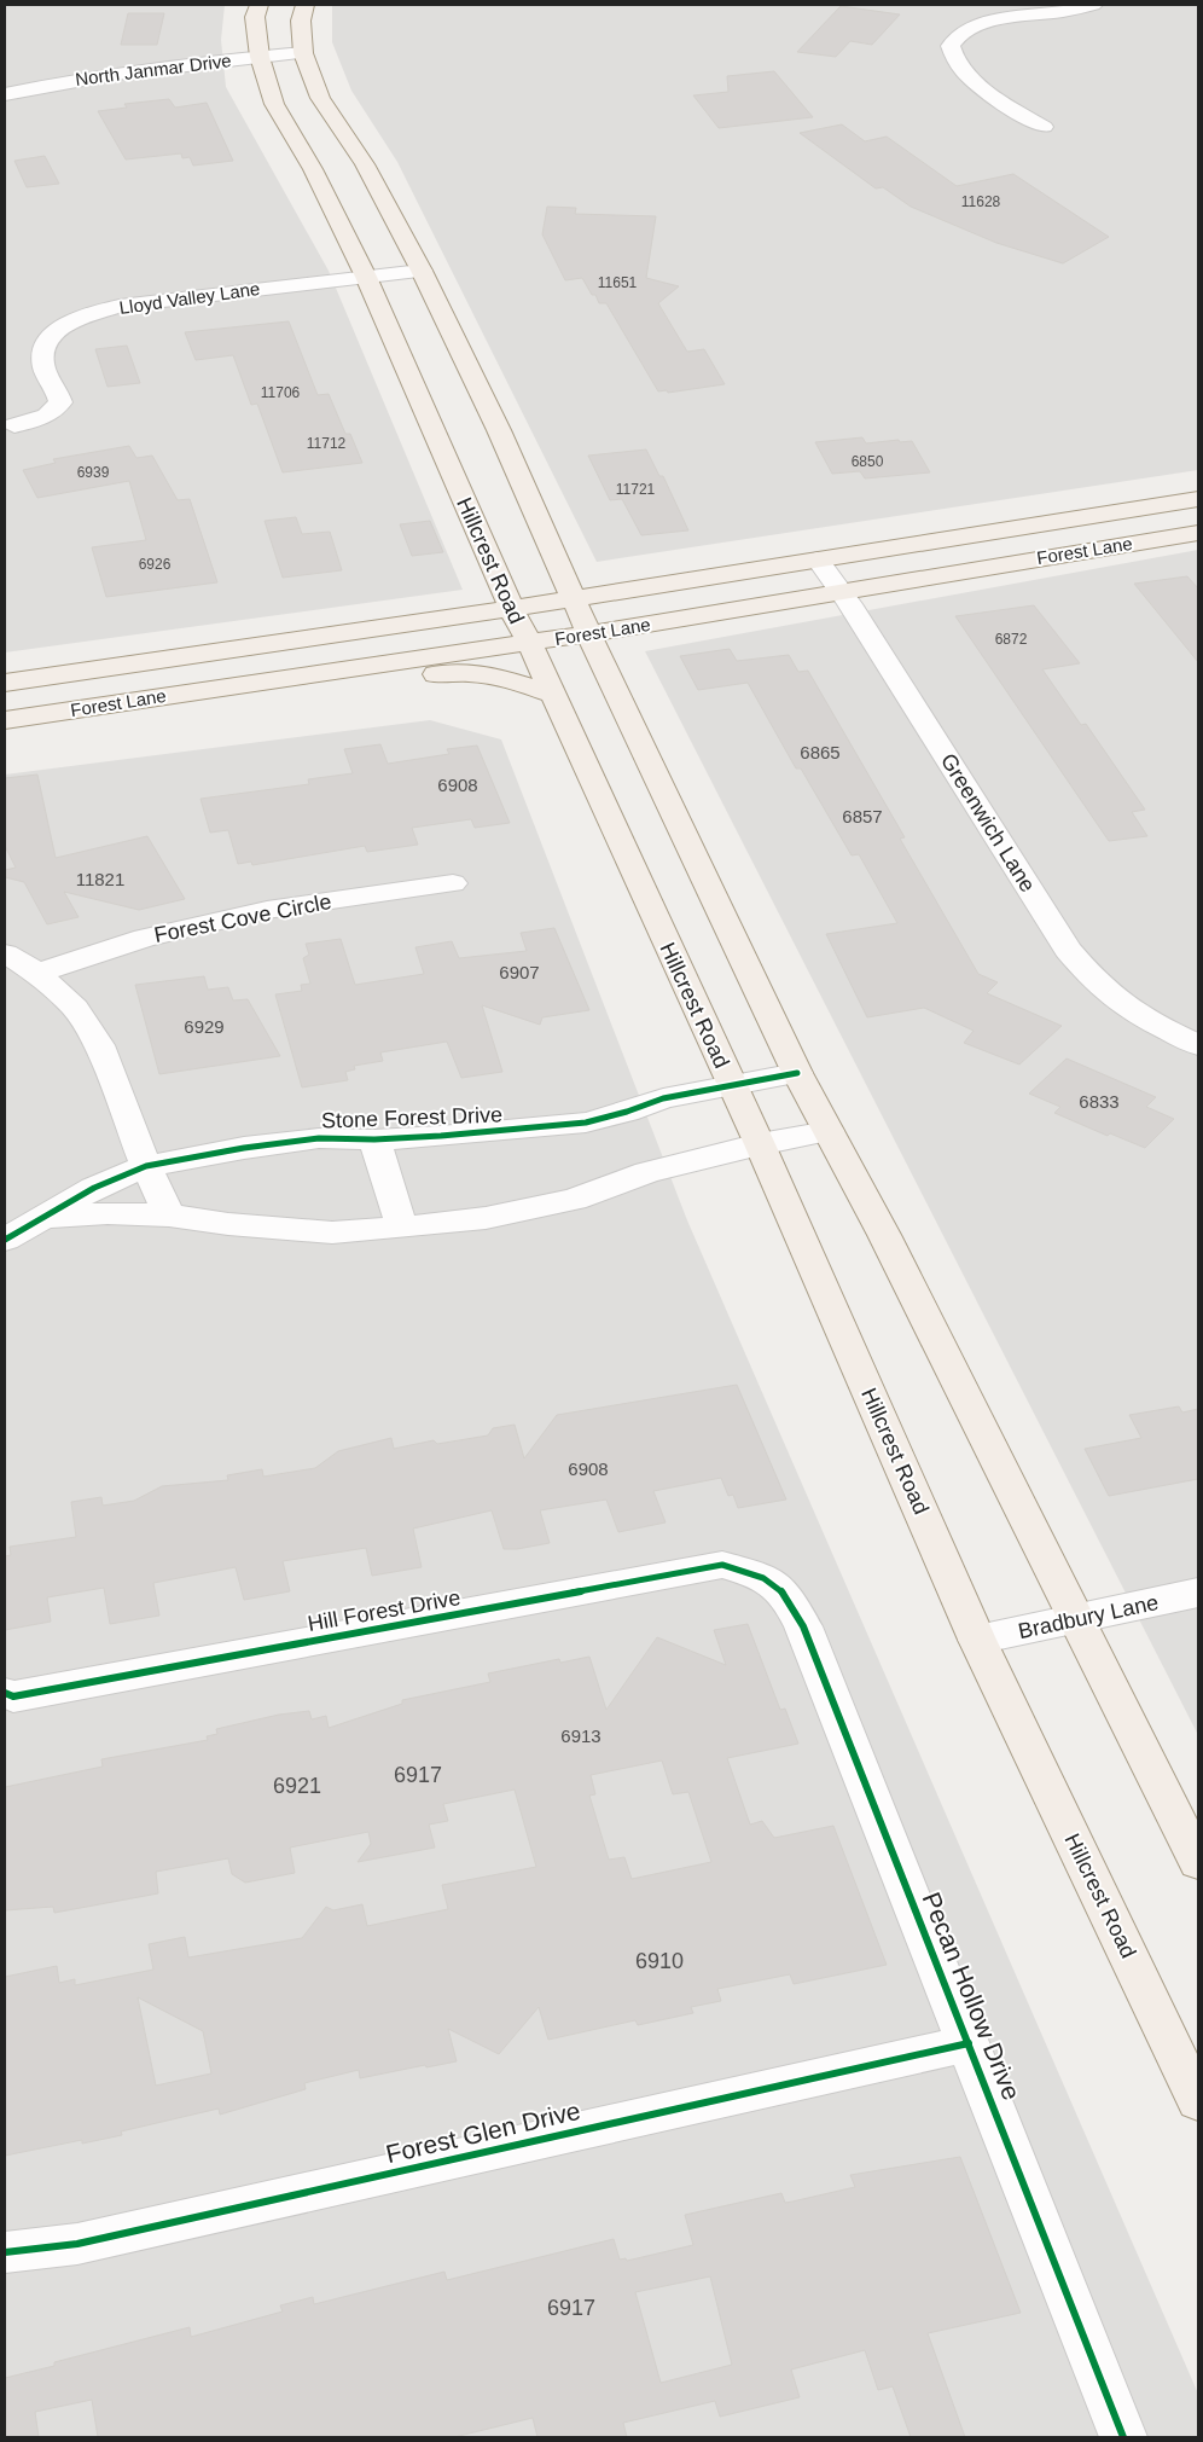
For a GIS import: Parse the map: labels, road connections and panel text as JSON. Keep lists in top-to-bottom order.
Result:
{
  "streets": {
    "main road": ["Forest Lane", "Hillcrest Road"],
    "street": [
      "North Janmar Drive",
      "Lloyd Valley Lane",
      "Greenwich Lane",
      "Forest Cove Circle",
      "Stone Forest Drive",
      "Hill Forest Drive",
      "Bradbury Lane",
      "Pecan Hollow Drive",
      "Forest Glen Drive"
    ]
  },
  "crossings": [
    ["North Janmar Drive", "Hillcrest Road"],
    ["Lloyd Valley Lane", "Hillcrest Road"],
    ["Forest Lane", "Hillcrest Road"],
    ["Forest Lane", "Greenwich Lane"],
    ["Hillcrest Road", "Stone Forest Drive"],
    ["Hillcrest Road", "Bradbury Lane"],
    ["Hill Forest Drive", "Pecan Hollow Drive"],
    ["Pecan Hollow Drive", "Forest Glen Drive"]
  ],
  "house_numbers": [
    "11628",
    "11651",
    "11706",
    "11712",
    "6850",
    "6939",
    "11721",
    "6926",
    "6872",
    "6865",
    "6908",
    "6857",
    "11821",
    "6907",
    "6929",
    "6833",
    "6908",
    "6913",
    "6917",
    "6921",
    "6910",
    "6917"
  ]
}
